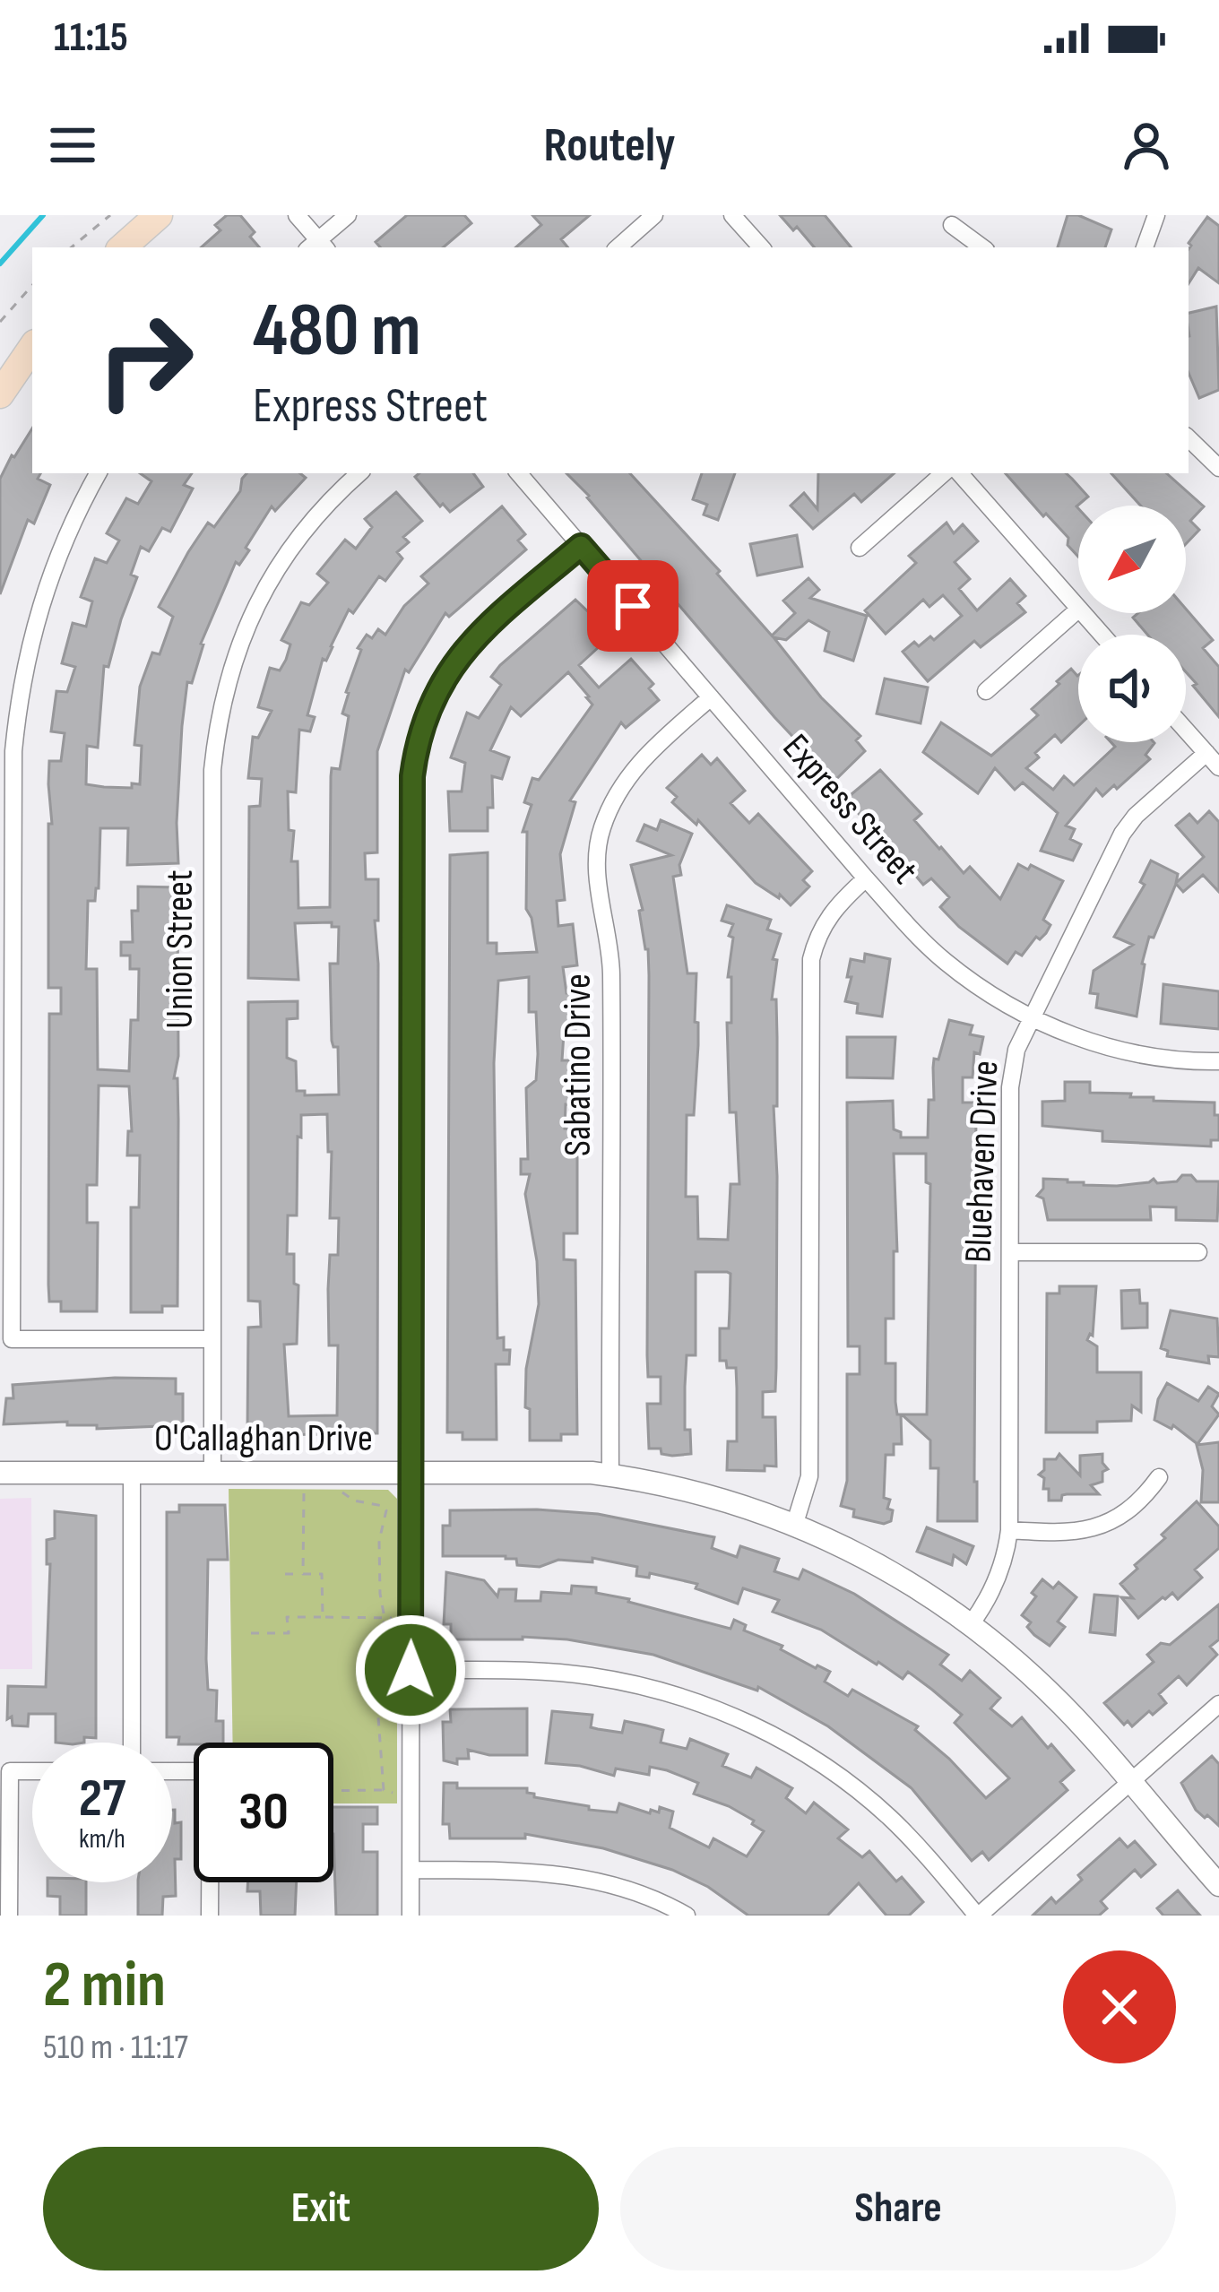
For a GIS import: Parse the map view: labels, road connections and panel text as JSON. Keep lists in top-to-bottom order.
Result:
{
  "streets": {
    "street": [
      "Express Street",
      "Union Street",
      "Sabatino Drive",
      "Bluehaven Drive",
      "O'Callaghan Drive"
    ]
  },
  "crossings": [
    ["Express Street", "Sabatino Drive"],
    ["Express Street", "Bluehaven Drive"],
    ["Union Street", "O'Callaghan Drive"],
    ["Sabatino Drive", "O'Callaghan Drive"],
    ["Bluehaven Drive", "O'Callaghan Drive"]
  ],
  "north": "bottom left",
  "page": {
    "status": "11:15",
    "header": "Routely",
    "turn": ["480 m", "Express Street"],
    "speed": "27 km/h",
    "limit": "30",
    "heading": ["2 min", "510 m · 11:17"],
    "buttons": ["Exit", "Share"]
  }
}
